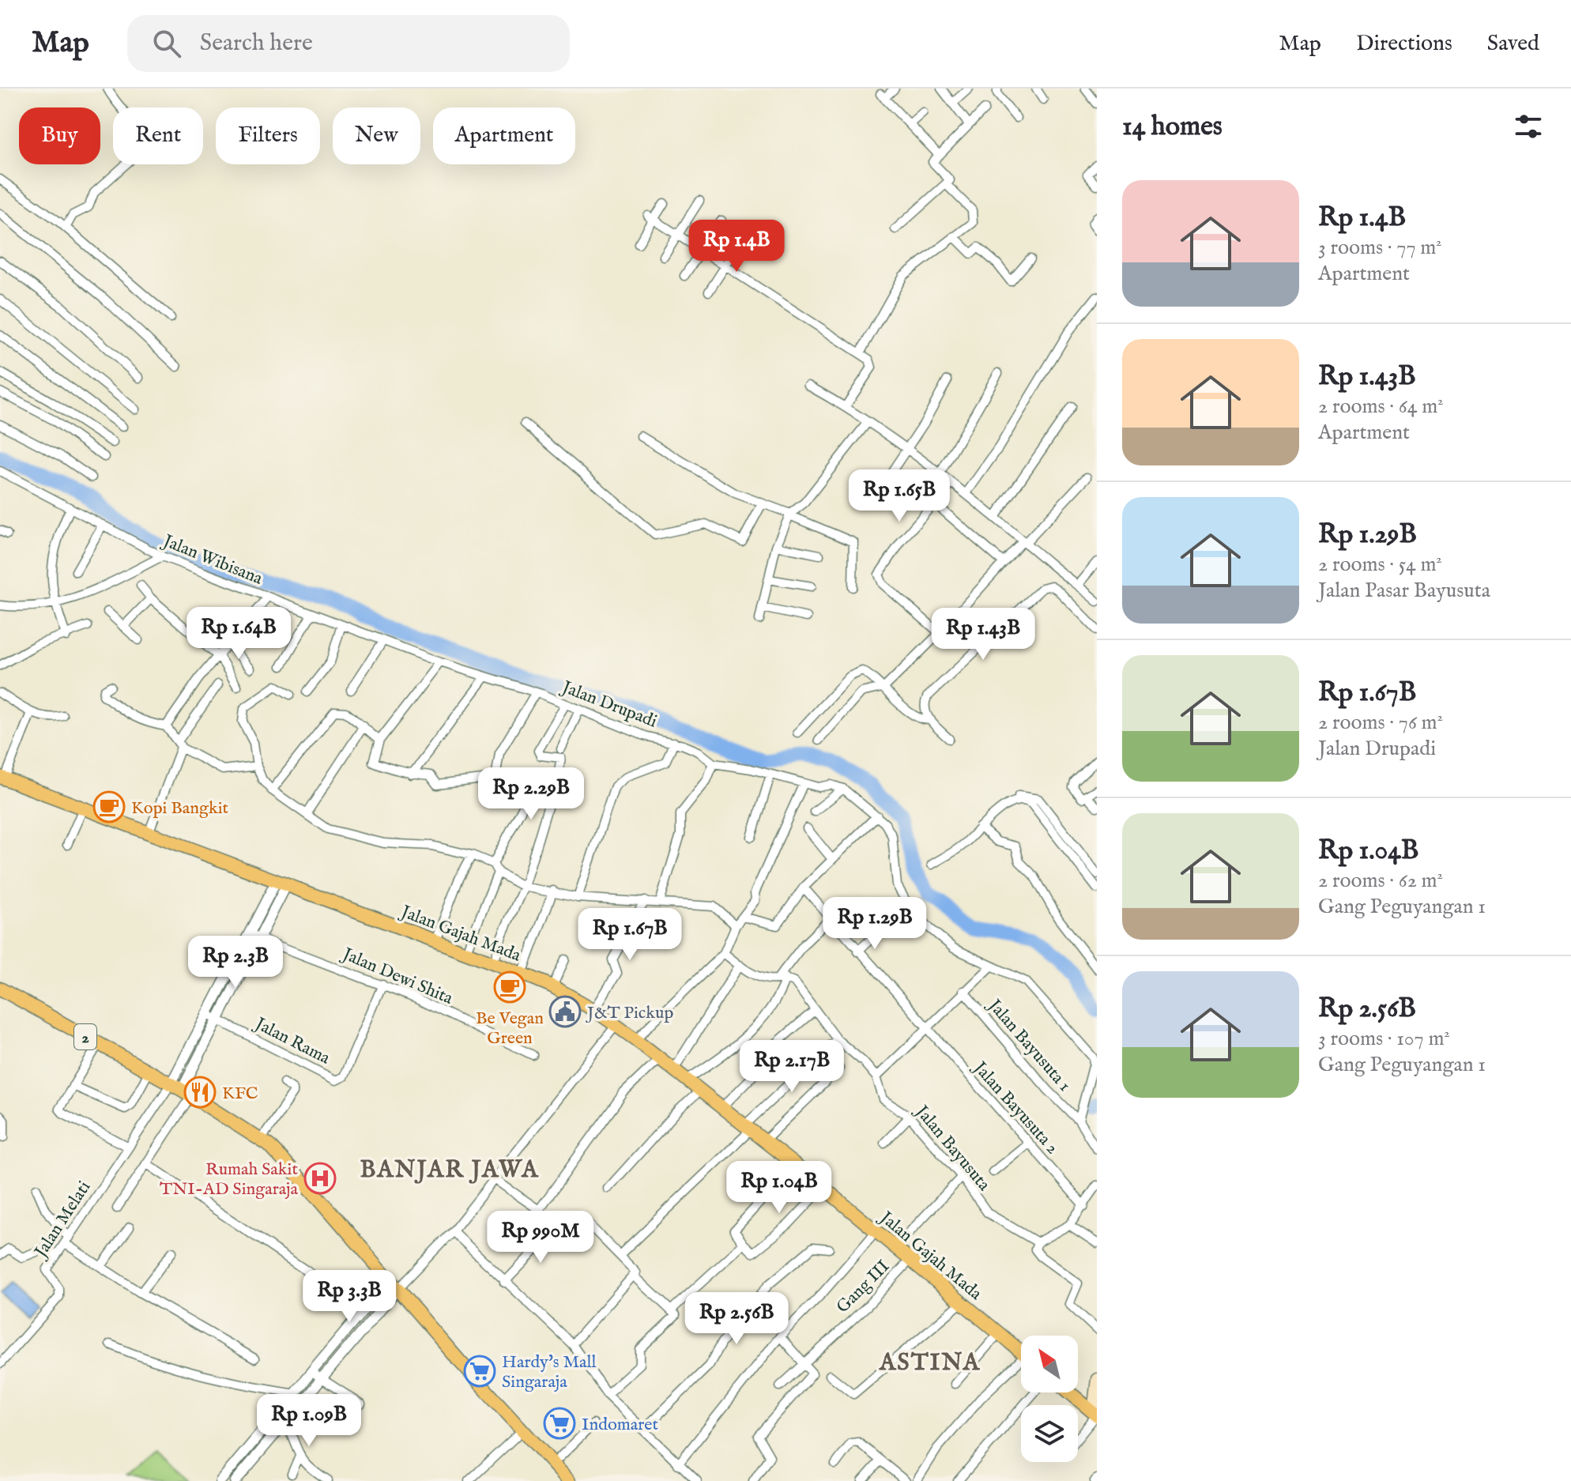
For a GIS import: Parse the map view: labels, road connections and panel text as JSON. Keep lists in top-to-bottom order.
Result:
{
  "streets": {
    "highway": ["Jalan Gajah Mada", "2"],
    "street": [
      "Jalan Wibisana",
      "Jalan Drupadi",
      "Jalan Dewi Shita",
      "Jalan Rama",
      "Jalan Bayusuta 1",
      "Jalan Bayusuta 2",
      "Jalan Bayusuta",
      "Jalan Melati",
      "Gang III"
    ]
  },
  "crossings": [
    ["Jalan Wibisana", "Jalan Drupadi"],
    ["Jalan Gajah Mada", "Gang III"],
    ["Jalan Dewi Shita", "Jalan Rama"],
    ["2", "Jalan Melati"]
  ],
  "districts": ["BANJAR JAWA", "ASTINA"],
  "places": {
    "cafe": ["Kopi Bangkit", "Be Vegan Green"],
    "public building": ["J&T Pickup"],
    "restaurant": ["KFC"],
    "hospital": ["Rumah Sakit TNI-AD Singaraja"],
    "supermarket": ["Hardy's Mall Singaraja", "Indomaret"]
  },
  "north": "top left",
  "page": {
    "header": "Map",
    "search": "Search here",
    "nav": ["Map", "Directions", "Saved"],
    "heading": "14 homes",
    "chip": [
      "Buy",
      "Rent",
      "Filters",
      "New",
      "Apartment"
    ],
    "list": [
      {
        "name": "Rp 1.4B",
        "note": "3 rooms · 77 m² · Apartment"
      },
      {
        "name": "Rp 1.43B",
        "note": "2 rooms · 64 m² · Apartment"
      },
      {
        "name": "Rp 1.29B",
        "note": "2 rooms · 54 m² · Jalan Pasar Bayusuta"
      },
      {
        "name": "Rp 1.67B",
        "note": "2 rooms · 76 m² · Jalan Drupadi"
      },
      {
        "name": "Rp 1.04B",
        "note": "2 rooms · 62 m² · Gang Peguyangan 1"
      },
      {
        "name": "Rp 2.56B",
        "note": "3 rooms · 107 m² · Gang Peguyangan 1"
      }
    ],
    "price": [
      "Rp 1.4B",
      "Rp 1.65B",
      "Rp 1.64B",
      "Rp 1.43B",
      "Rp 2.29B",
      "Rp 1.29B",
      "Rp 1.67B",
      "Rp 2.3B",
      "Rp 2.17B",
      "Rp 1.04B",
      "Rp 990M",
      "Rp 3.3B",
      "Rp 2.56B",
      "Rp 1.09B"
    ]
  }
}
